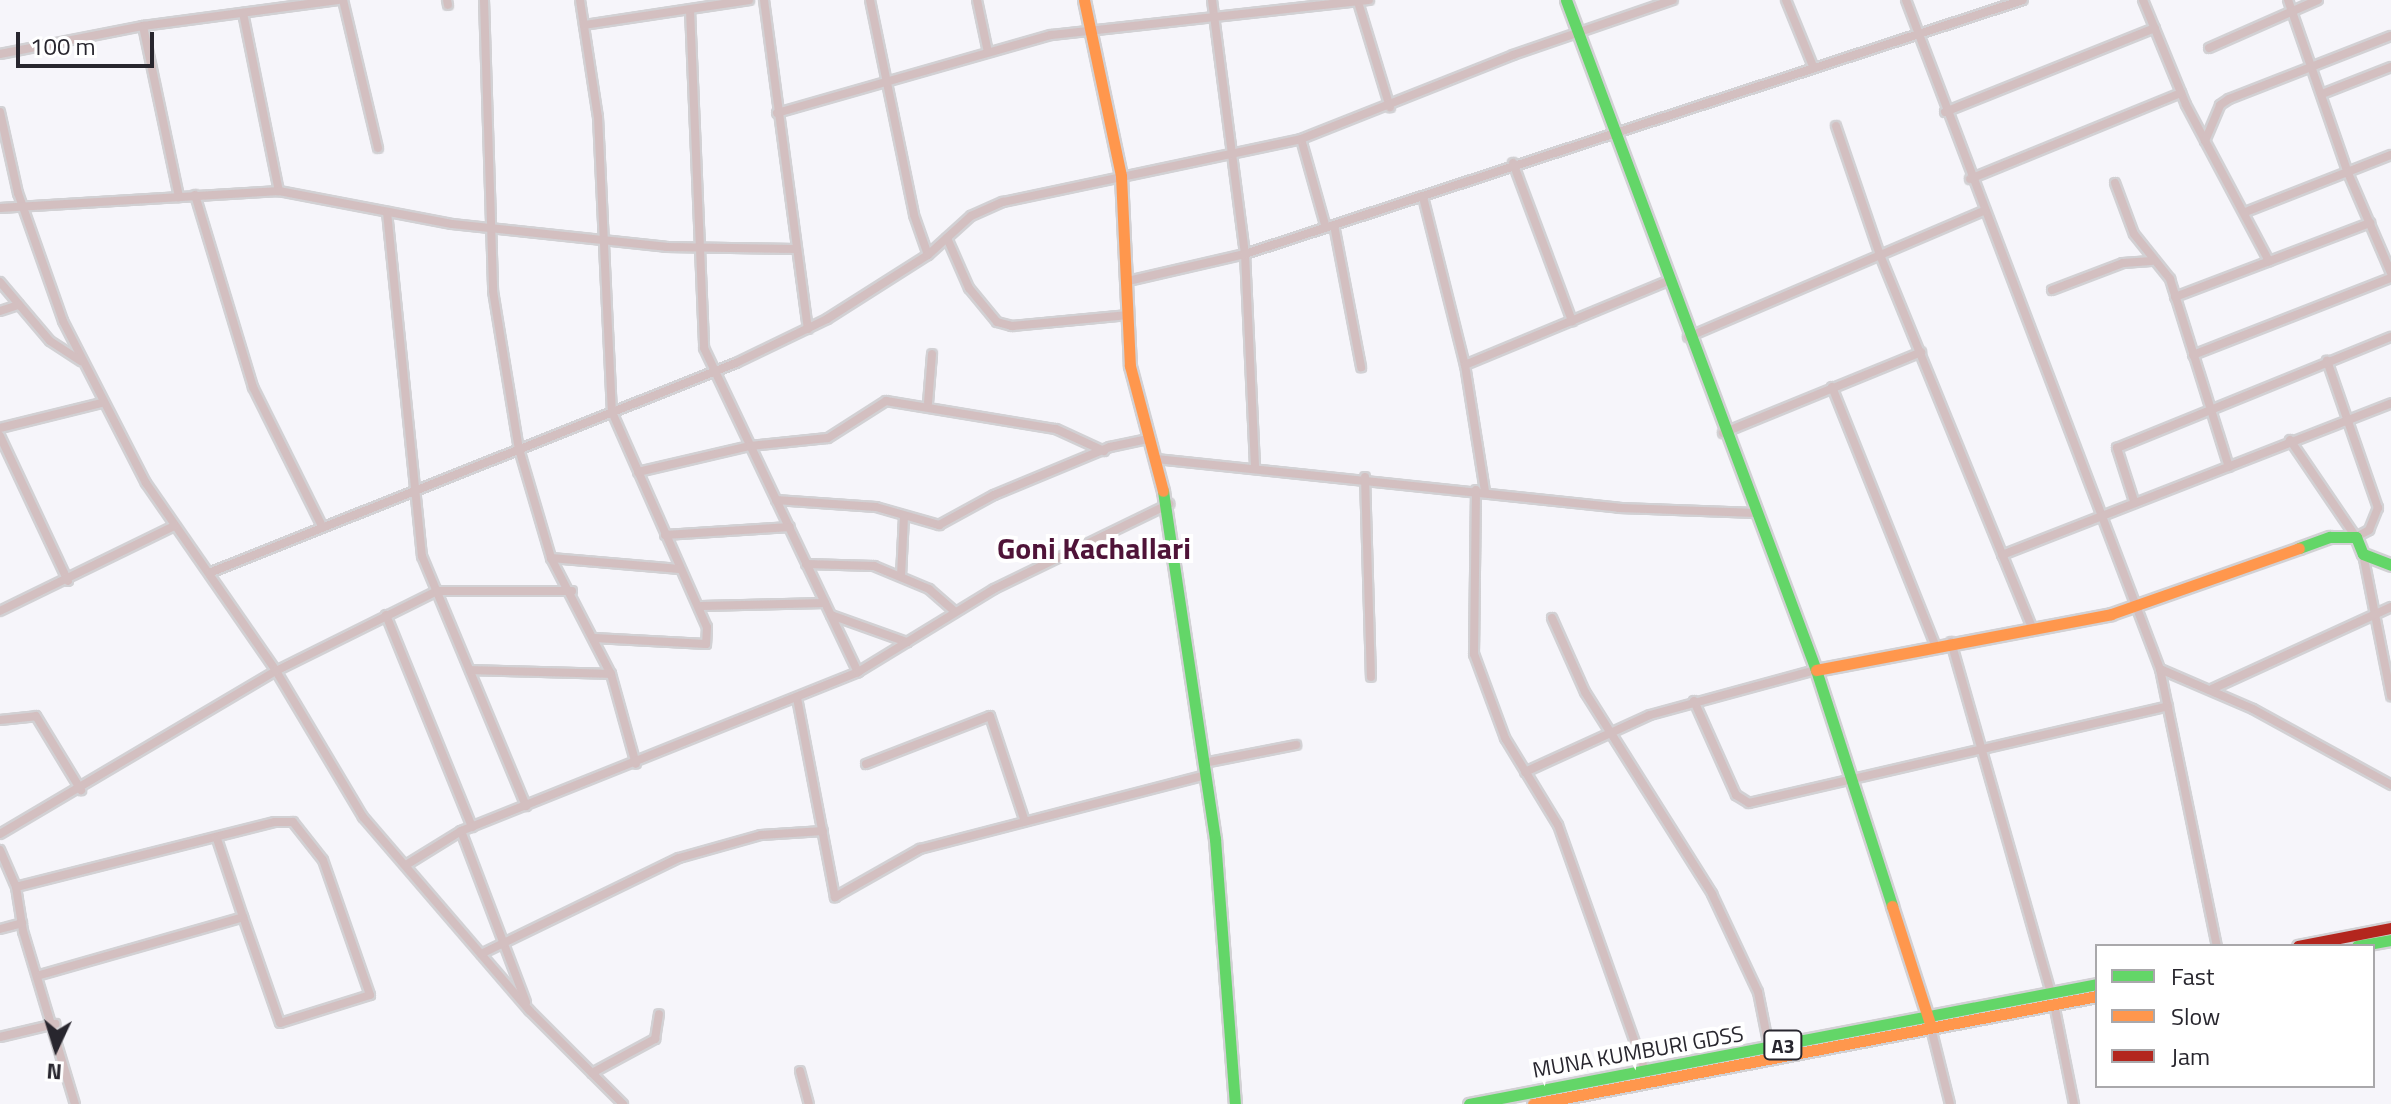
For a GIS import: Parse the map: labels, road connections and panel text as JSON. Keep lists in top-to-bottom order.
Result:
{
  "streets": {
    "main road": ["A3", "MUNA KUMBURI GDSS"]
  },
  "districts": ["Goni Kachallari"],
  "legend": ["Fast", "Slow", "Jam"],
  "scale_bar": "100 m",
  "north": "bottom"
}
